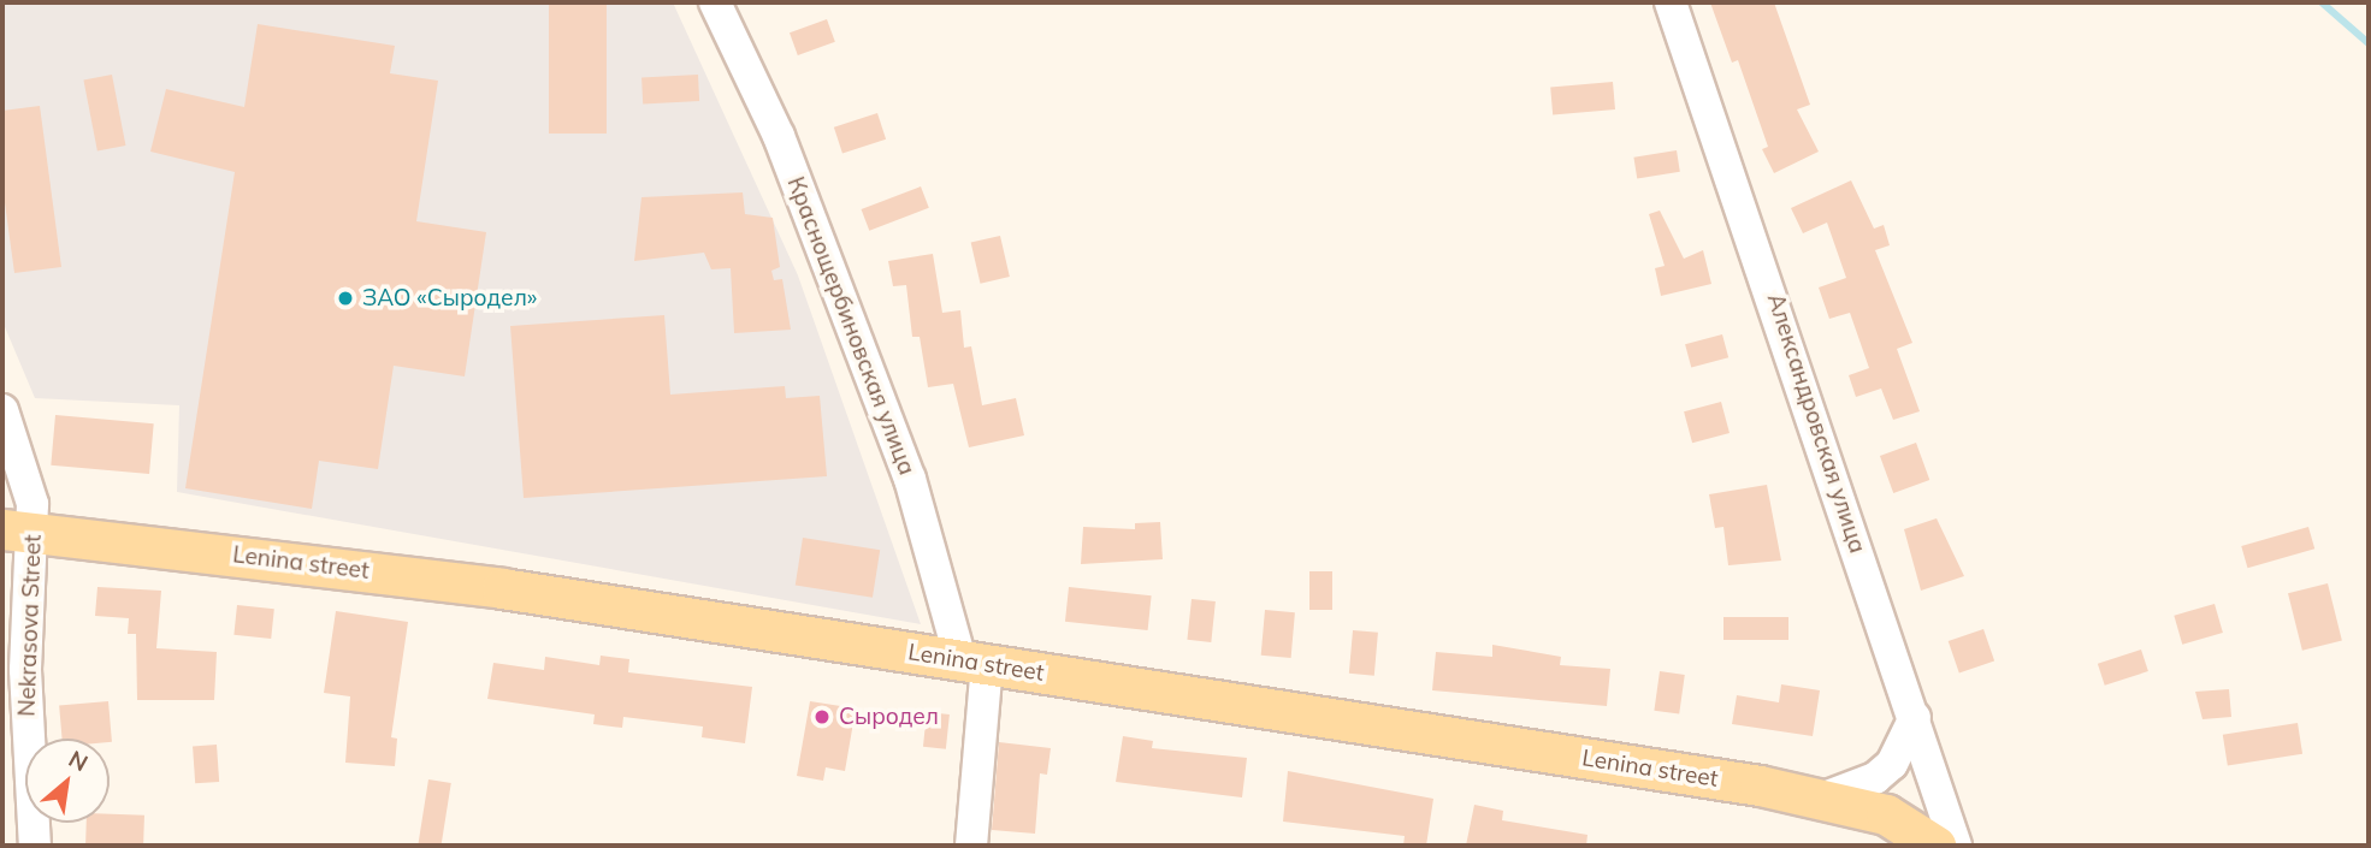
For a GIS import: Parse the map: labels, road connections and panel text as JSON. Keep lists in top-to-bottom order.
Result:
{
  "streets": {
    "main road": ["Lenina street"],
    "street": ["Краснощербиновская улица", "Александровская улица", "Nekrasova Street"]
  },
  "crossings": [
    ["Краснощербиновская улица", "Lenina street"],
    ["Lenina street", "Nekrasova Street"]
  ],
  "places": ["ЗАО «Сыродел»", "Сыродел"],
  "north": "top right"
}
